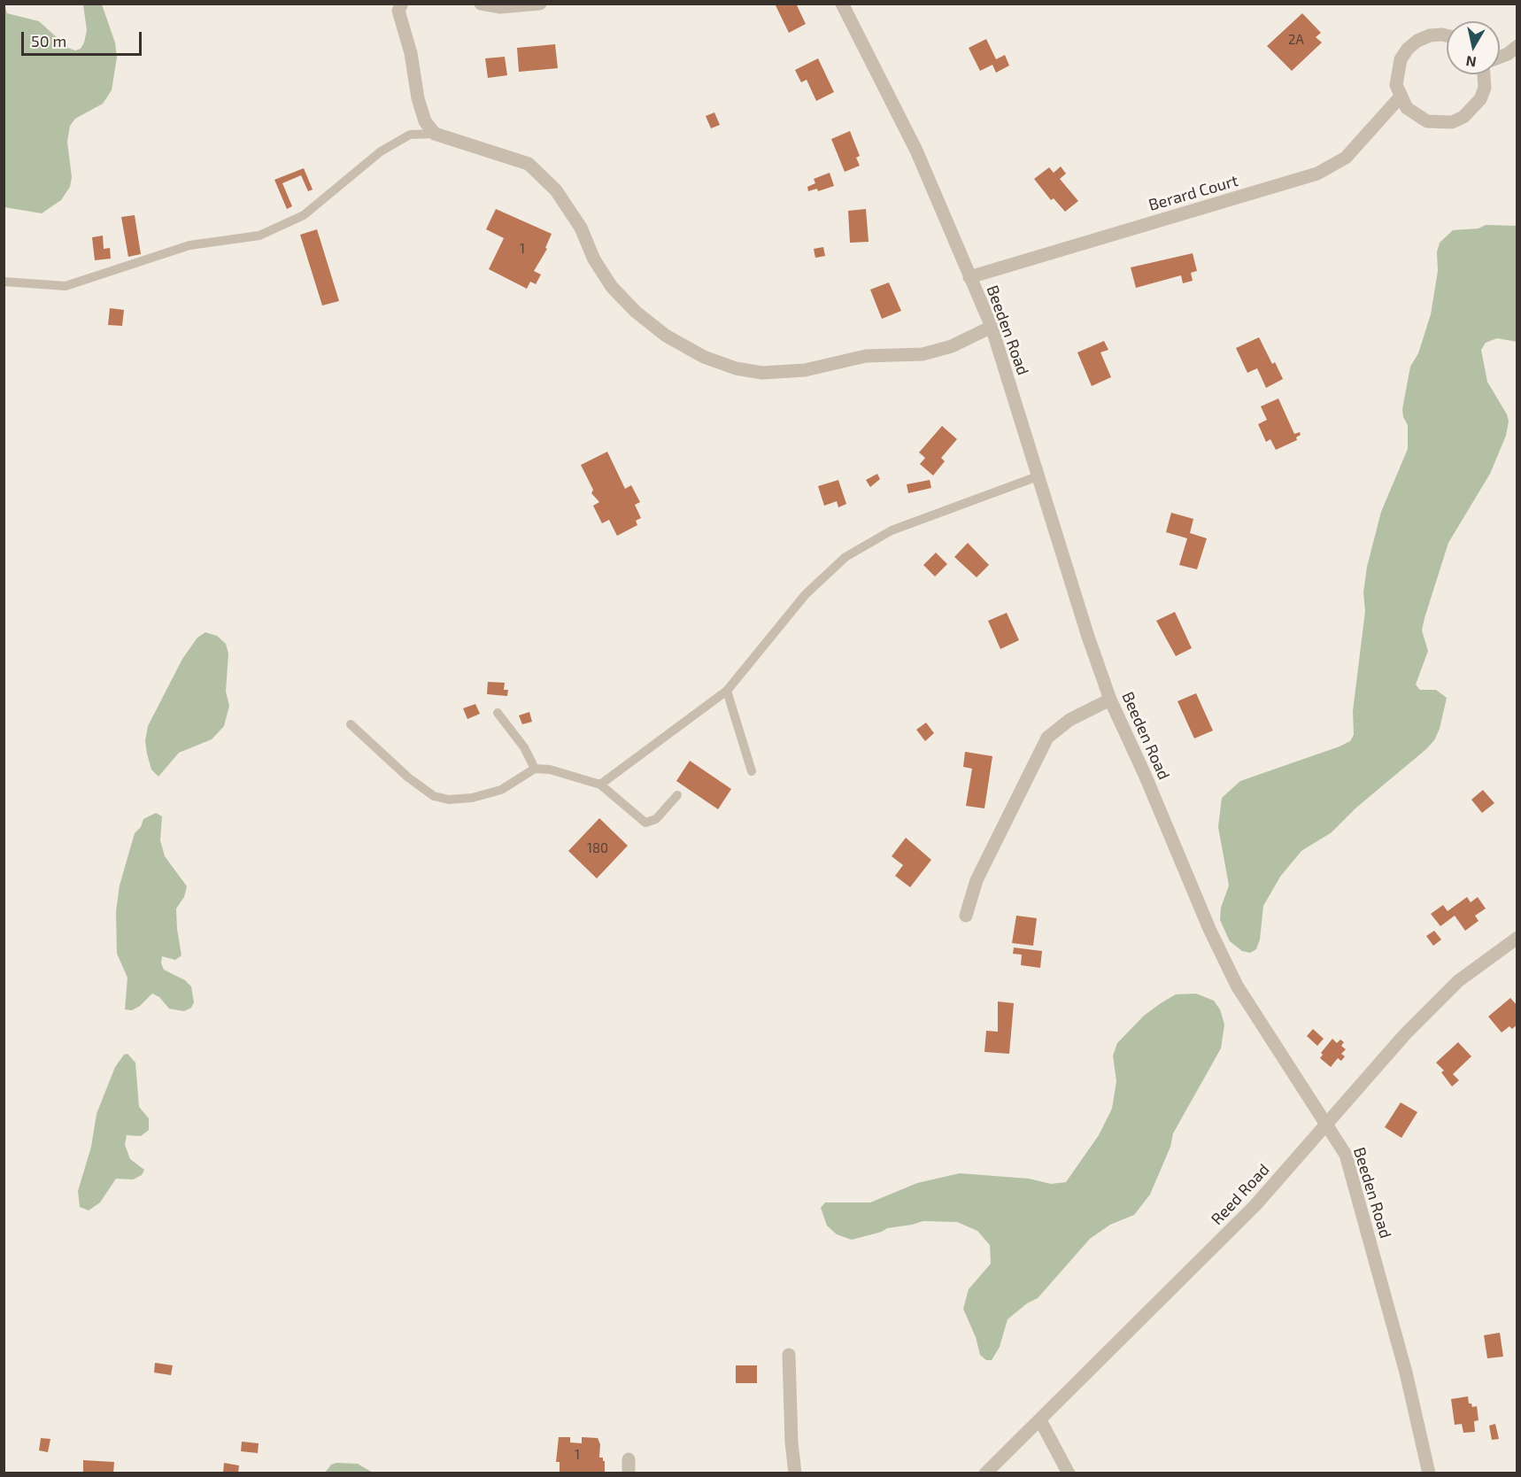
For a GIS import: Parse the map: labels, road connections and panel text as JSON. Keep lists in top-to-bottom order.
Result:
{
  "streets": {
    "street": ["Berard Court", "Beeden Road", "Reed Road"]
  },
  "crossings": [
    ["Berard Court", "Beeden Road"],
    ["Beeden Road", "Reed Road"]
  ],
  "house_numbers": [
    "2A",
    "1",
    "180",
    "1"
  ],
  "scale_bar": "50 m",
  "north": "bottom"
}
